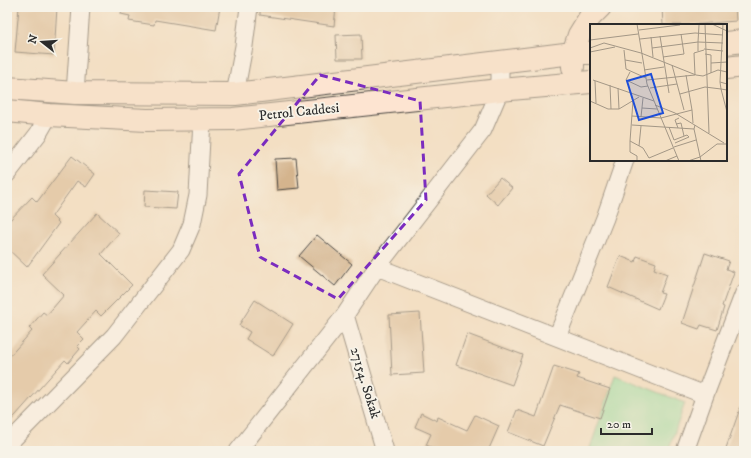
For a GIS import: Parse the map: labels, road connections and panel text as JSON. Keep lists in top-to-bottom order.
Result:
{
  "streets": {
    "main road": ["Petrol Caddesi"],
    "street": ["27154. Sokak"]
  },
  "scale_bar": "20 m",
  "north": "left"
}
